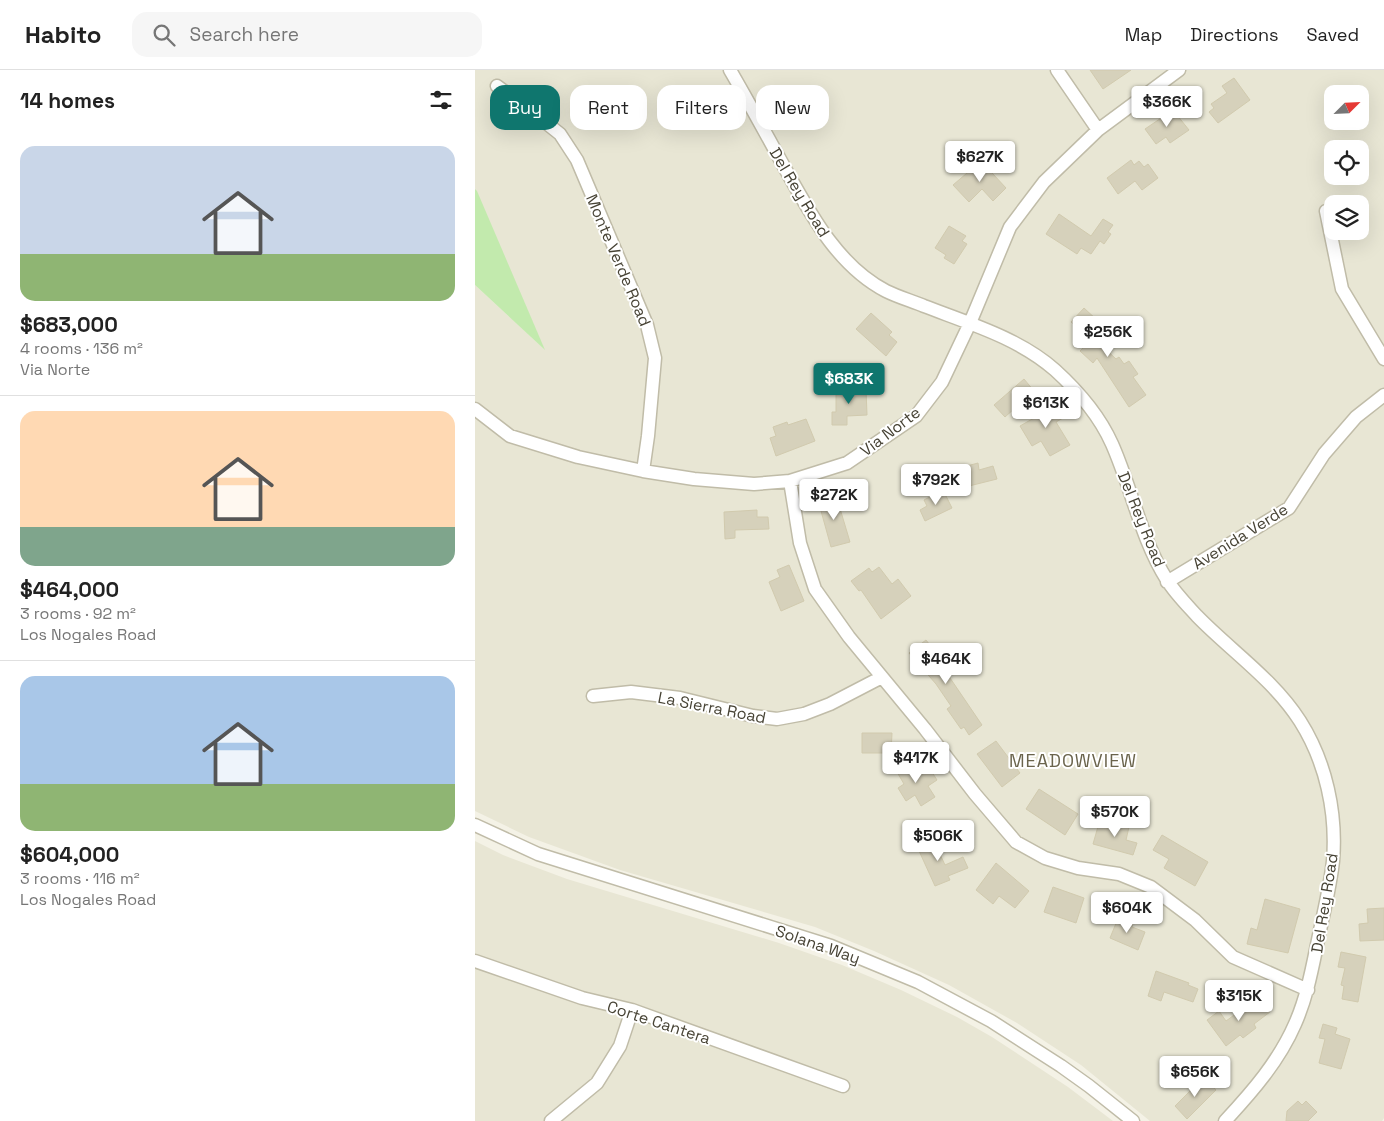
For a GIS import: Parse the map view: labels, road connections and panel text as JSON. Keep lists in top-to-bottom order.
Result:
{
  "streets": {
    "street": [
      "Del Rey Road",
      "Monte Verde Road",
      "Via Norte",
      "Avenida Verde",
      "La Sierra Road",
      "Solana Way",
      "Corte Cantera"
    ]
  },
  "crossings": [
    ["Del Rey Road", "Via Norte"],
    ["Del Rey Road", "Avenida Verde"],
    ["Monte Verde Road", "Via Norte"]
  ],
  "districts": ["MEADOWVIEW"],
  "north": "top right",
  "page": {
    "header": "Habito",
    "search": "Search here",
    "nav": ["Map", "Directions", "Saved"],
    "heading": "14 homes",
    "chip": [
      "Buy",
      "Rent",
      "Filters",
      "New"
    ],
    "price": [
      "$366K",
      "$627K",
      "$256K",
      "$683K",
      "$613K",
      "$792K",
      "$272K",
      "$464K",
      "$417K",
      "$570K",
      "$506K",
      "$604K",
      "$315K",
      "$656K"
    ],
    "list": [
      {
        "name": "$683,000",
        "note": "4 rooms · 136 m² · Via Norte"
      },
      {
        "name": "$464,000",
        "note": "3 rooms · 92 m² · Los Nogales Road"
      },
      {
        "name": "$604,000",
        "note": "3 rooms · 116 m² · Los Nogales Road"
      }
    ]
  }
}
